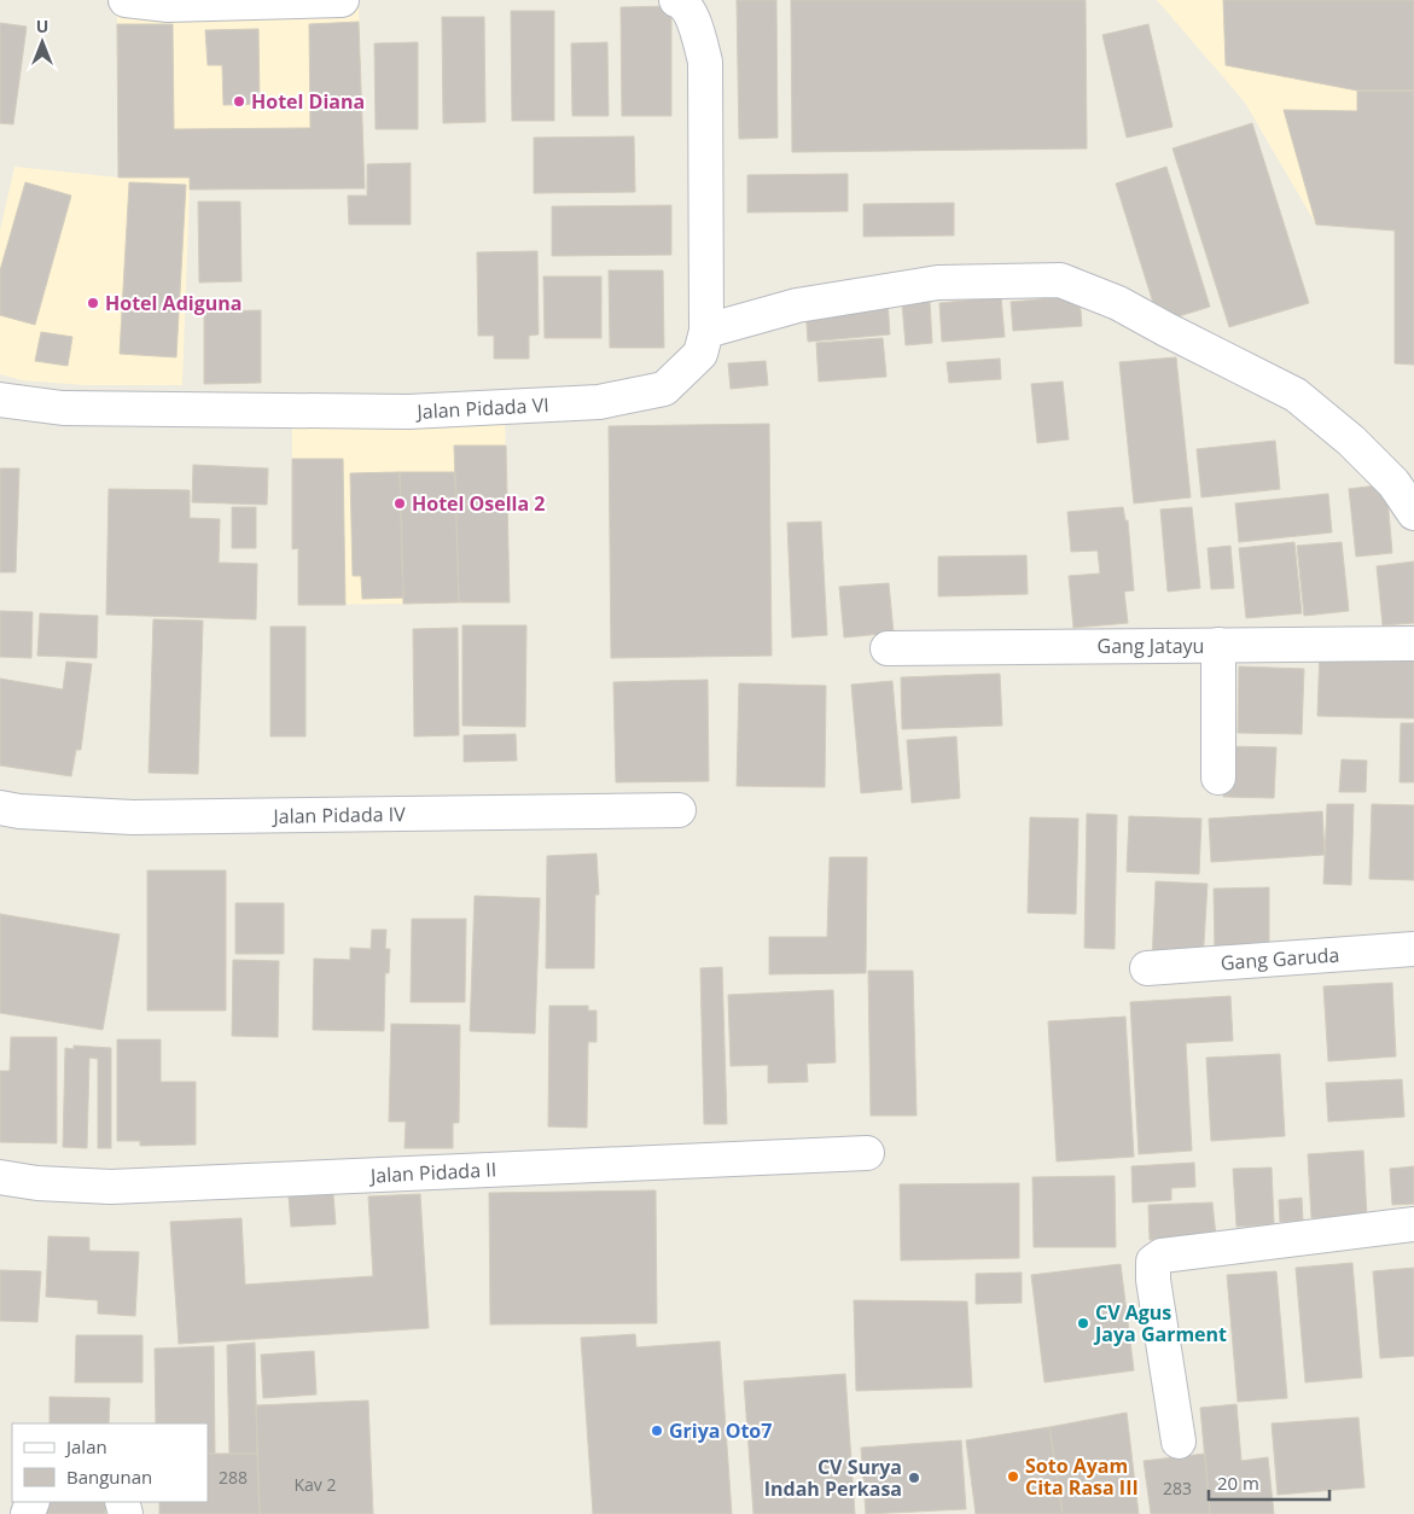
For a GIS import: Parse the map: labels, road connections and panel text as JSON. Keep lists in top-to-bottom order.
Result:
{
  "streets": {
    "street": [
      "Jalan Pidada VI",
      "Gang Jatayu",
      "Jalan Pidada IV",
      "Gang Garuda",
      "Jalan Pidada II"
    ]
  },
  "places": [
    "Hotel Diana",
    "Hotel Adiguna",
    "Hotel Osella 2",
    "CV Agus Jaya Garment",
    "Griya Oto7",
    "Soto Ayam Cita Rasa III",
    "CV Surya Indah Perkasa"
  ],
  "house_numbers": ["288", "Kav 2", "283"],
  "legend": ["Jalan", "Bangunan"],
  "scale_bar": "20 m",
  "north": "top"
}
